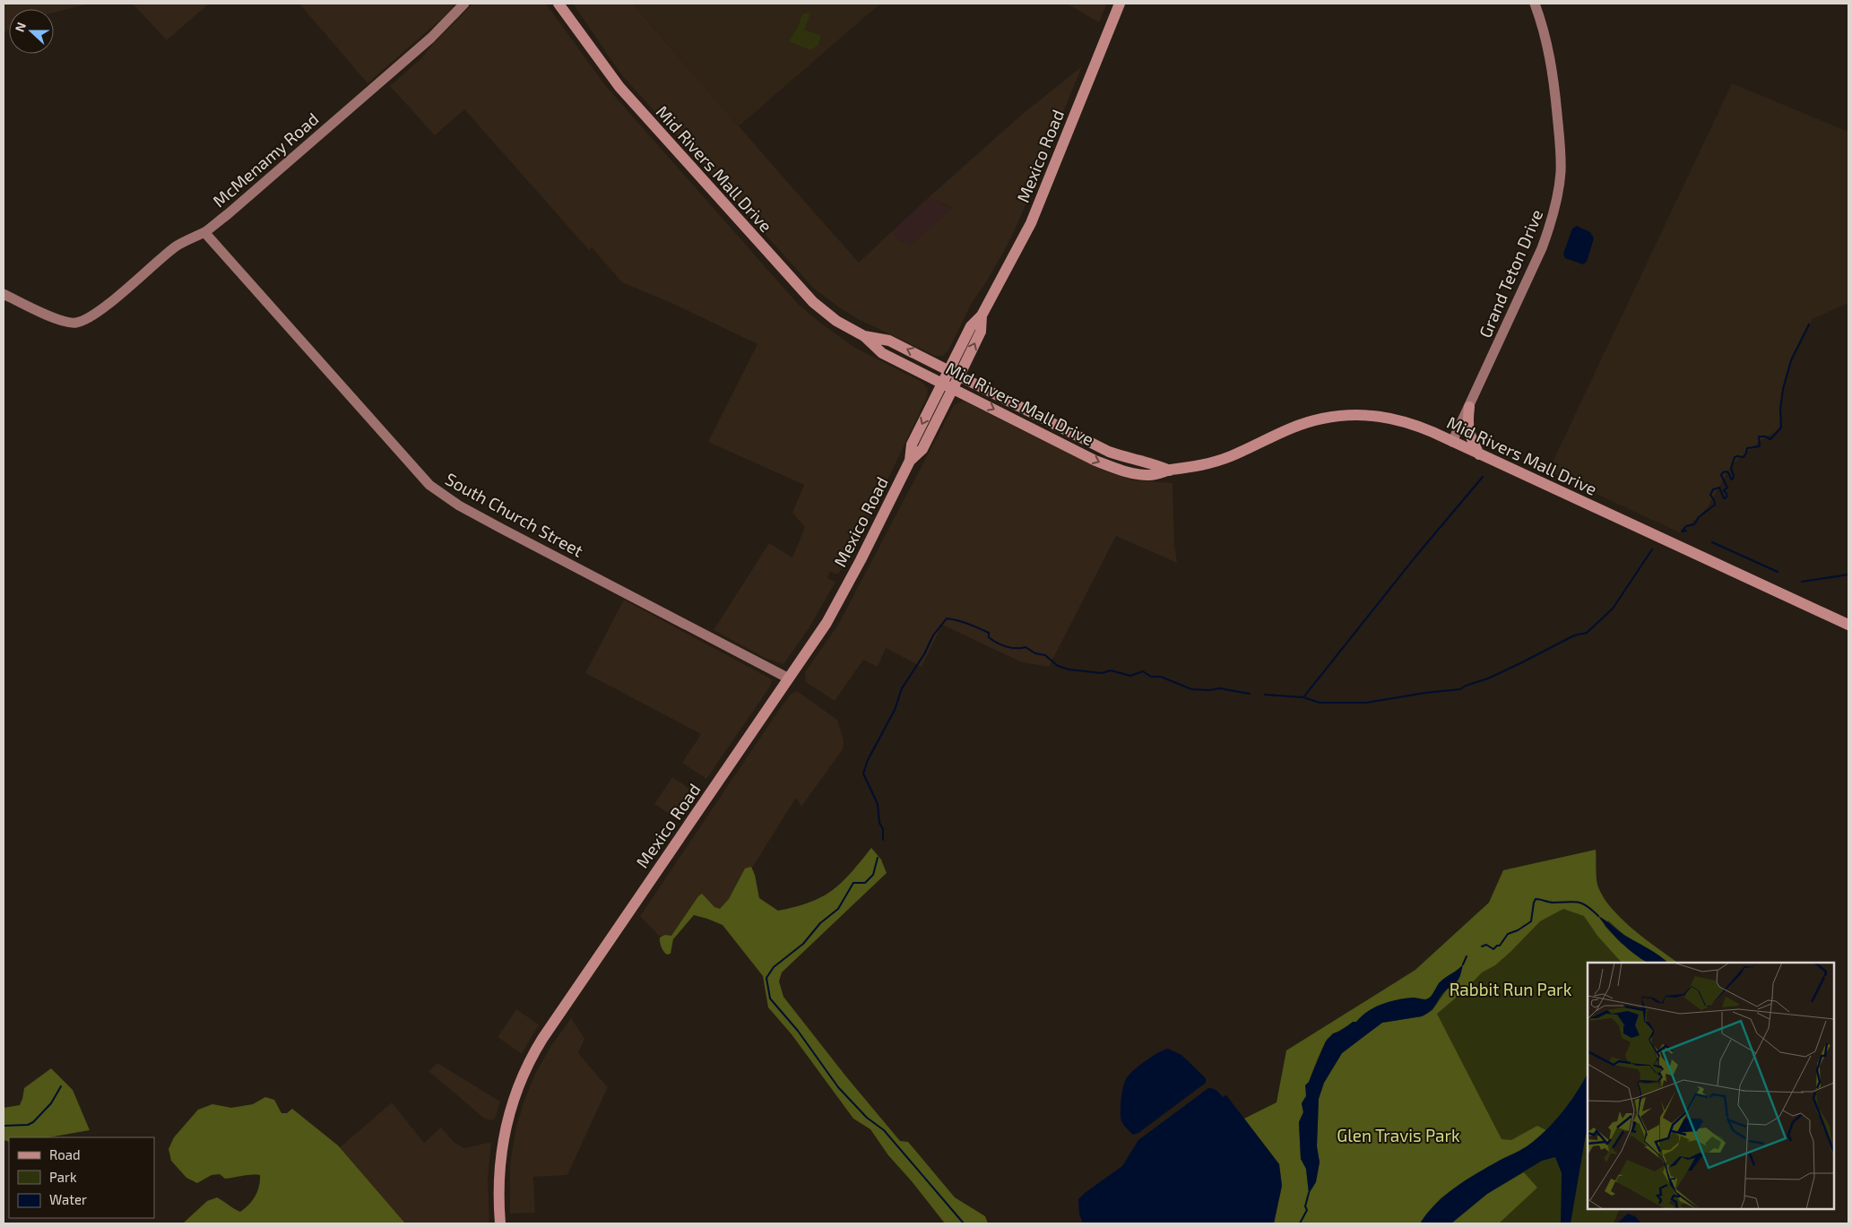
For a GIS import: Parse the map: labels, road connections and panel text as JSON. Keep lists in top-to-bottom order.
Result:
{
  "streets": {
    "main road": ["Mexico Road", "Mid Rivers Mall Drive"],
    "street": ["McMenamy Road", "Grand Teton Drive", "South Church Street"]
  },
  "crossings": [
    ["Mexico Road", "Mid Rivers Mall Drive"],
    ["Mexico Road", "South Church Street"],
    ["McMenamy Road", "South Church Street"],
    ["Mid Rivers Mall Drive", "Grand Teton Drive"]
  ],
  "parks": ["Rabbit Run Park", "Glen Travis Park"],
  "legend": ["Road", "Park", "Water"],
  "north": "left"
}
